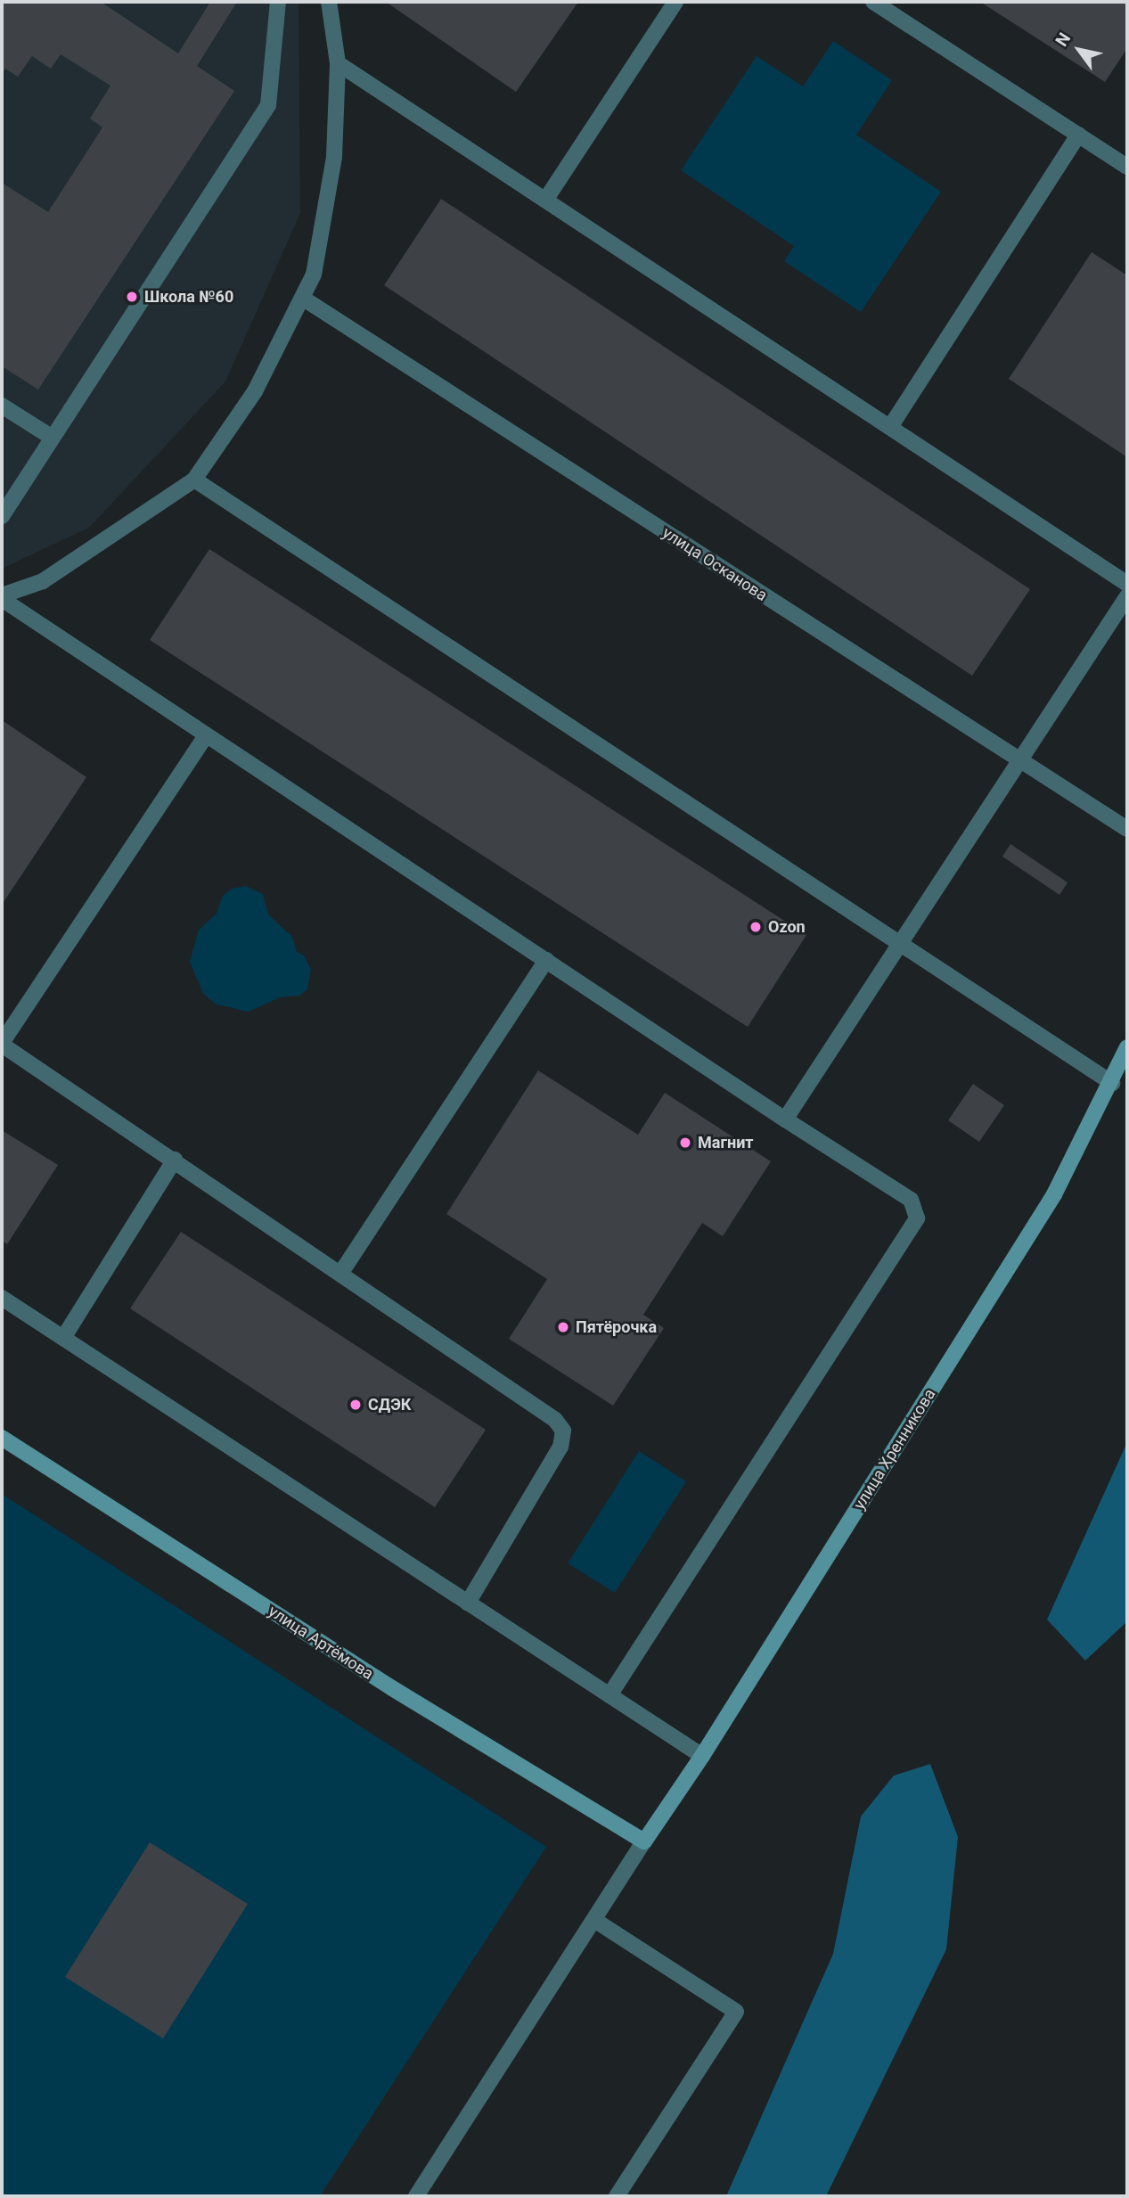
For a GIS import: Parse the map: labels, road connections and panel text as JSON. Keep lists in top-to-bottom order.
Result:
{
  "streets": {
    "street": ["улица Осканова", "улица Хренникова", "улица Артёмова"]
  },
  "crossings": [
    ["улица Хренникова", "улица Артёмова"]
  ],
  "places": [
    "Школа №60",
    "Ozon",
    "Магнит",
    "Пятёрочка",
    "СДЭК"
  ],
  "north": "top left"
}
